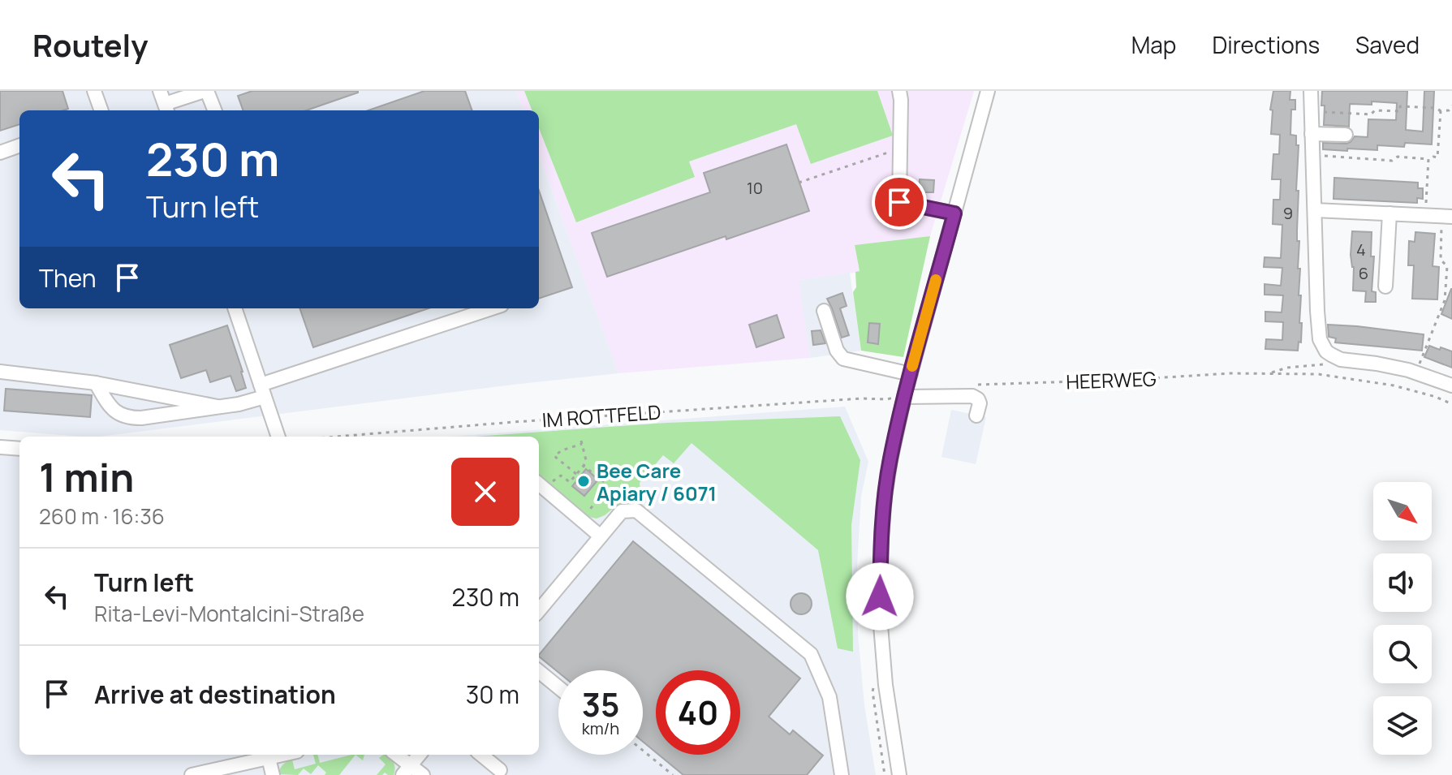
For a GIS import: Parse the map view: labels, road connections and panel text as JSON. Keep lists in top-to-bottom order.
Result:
{
  "streets": {
    "path": ["HEERWEG", "IM ROTTFELD"]
  },
  "places": ["Bee Care Apiary / 6071"],
  "house_numbers": [
    "10",
    "9",
    "4",
    "6"
  ],
  "north": "bottom right",
  "page": {
    "header": "Routely",
    "nav": ["Map", "Directions", "Saved"],
    "turn": ["230 m", "Turn left"],
    "then": "Then",
    "heading": ["1 min", "260 m · 16:36"],
    "list": [
      {
        "name": "Turn left",
        "note": "Rita-Levi-Montalcini-Straße",
        "value": "230 m"
      },
      {
        "name": "Arrive at destination",
        "value": "30 m"
      }
    ],
    "speed": "35 km/h",
    "limit": "40"
  }
}
